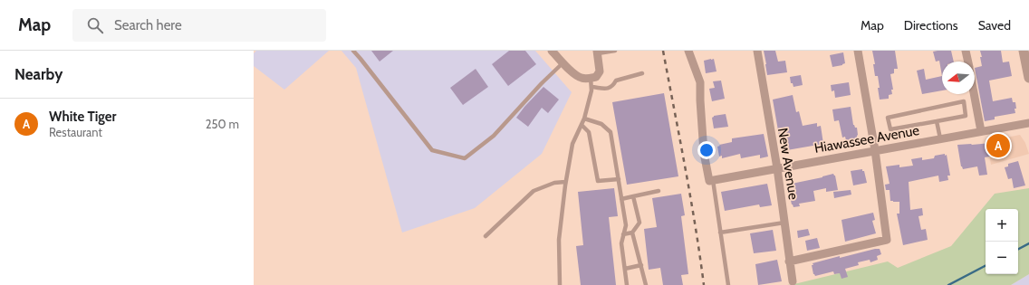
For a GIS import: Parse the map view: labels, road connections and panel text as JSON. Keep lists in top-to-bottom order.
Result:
{
  "streets": {
    "street": ["Hiawassee Avenue", "New Avenue"]
  },
  "crossings": [
    ["Hiawassee Avenue", "New Avenue"]
  ],
  "north": "left",
  "page": {
    "header": "Map",
    "search": "Search here",
    "nav": ["Map", "Directions", "Saved"],
    "heading": "Nearby",
    "list": [
      {
        "mark": "A",
        "name": "White Tiger",
        "note": "Restaurant",
        "value": "250 m"
      }
    ],
    "pins": "A",
    "map_buttons": ["+", "−"]
  }
}
